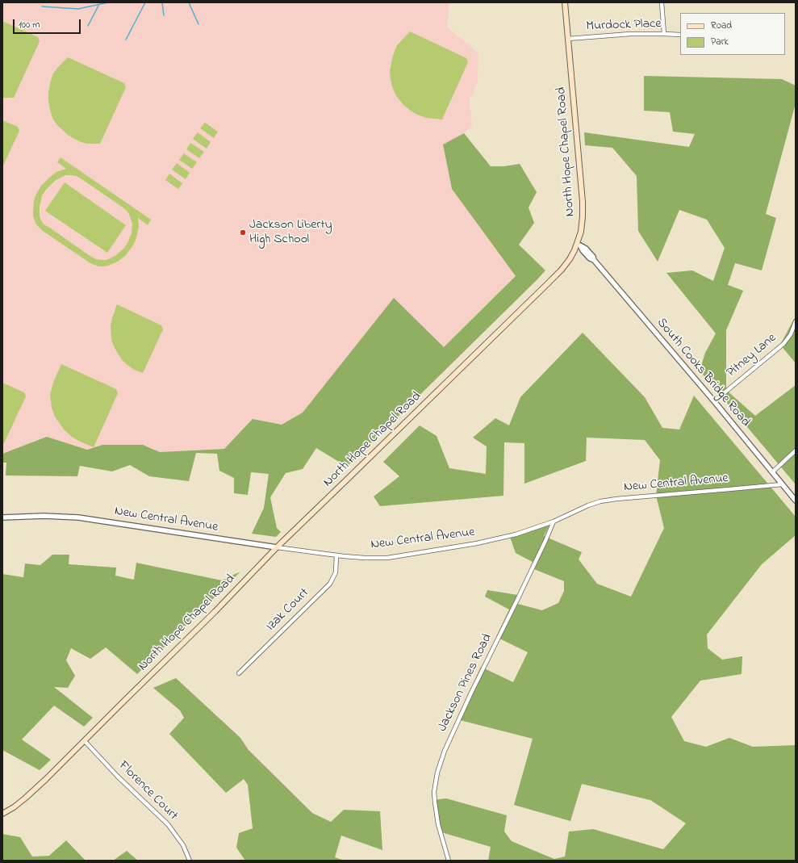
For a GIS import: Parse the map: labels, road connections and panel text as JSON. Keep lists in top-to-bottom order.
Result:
{
  "streets": {
    "main road": ["North Hope Chapel Road"],
    "street": [
      "Murdock Place",
      "Pitney Lane",
      "South Cooks Bridge Road",
      "New Central Avenue",
      "Izak Court",
      "Jackson Pines Road",
      "Florence Court"
    ]
  },
  "crossings": [
    ["Murdock Place", "North Hope Chapel Road"],
    ["North Hope Chapel Road", "South Cooks Bridge Road"],
    ["North Hope Chapel Road", "New Central Avenue"],
    ["North Hope Chapel Road", "Florence Court"],
    ["Pitney Lane", "South Cooks Bridge Road"],
    ["South Cooks Bridge Road", "New Central Avenue"],
    ["New Central Avenue", "Izak Court"],
    ["New Central Avenue", "Jackson Pines Road"]
  ],
  "places": ["Jackson Liberty High School"],
  "legend": ["Road", "Park"],
  "scale_bar": "100 m"
}
